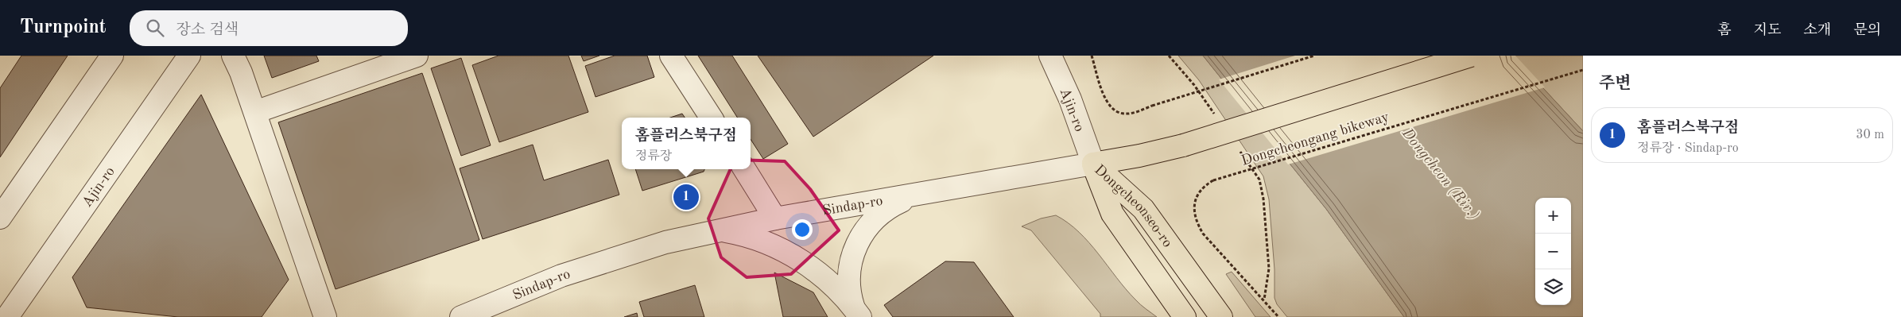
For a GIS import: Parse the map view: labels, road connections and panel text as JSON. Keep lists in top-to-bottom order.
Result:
{
  "streets": {
    "main road": ["Sindap-ro", "Dongcheonseo-ro"],
    "street": ["Ajin-ro"],
    "path": ["Dongcheongang bikeway"]
  },
  "crossings": [
    ["Ajin-ro", "Sindap-ro"],
    ["Ajin-ro", "Dongcheonseo-ro"],
    ["Sindap-ro", "Dongcheonseo-ro"]
  ],
  "water": ["Dongcheon (Riv.)"],
  "page": {
    "header": "Turnpoint",
    "search": "장소 검색",
    "nav": [
      "홈",
      "지도",
      "소개",
      "문의"
    ],
    "heading": "주변",
    "list": [
      {
        "mark": "1",
        "name": "홈플러스북구점",
        "note": "정류장 · Sindap-ro",
        "value": "30 m"
      }
    ],
    "popup": ["홈플러스북구점", "정류장"],
    "pins": "1",
    "map_buttons": ["+", "−"]
  }
}
